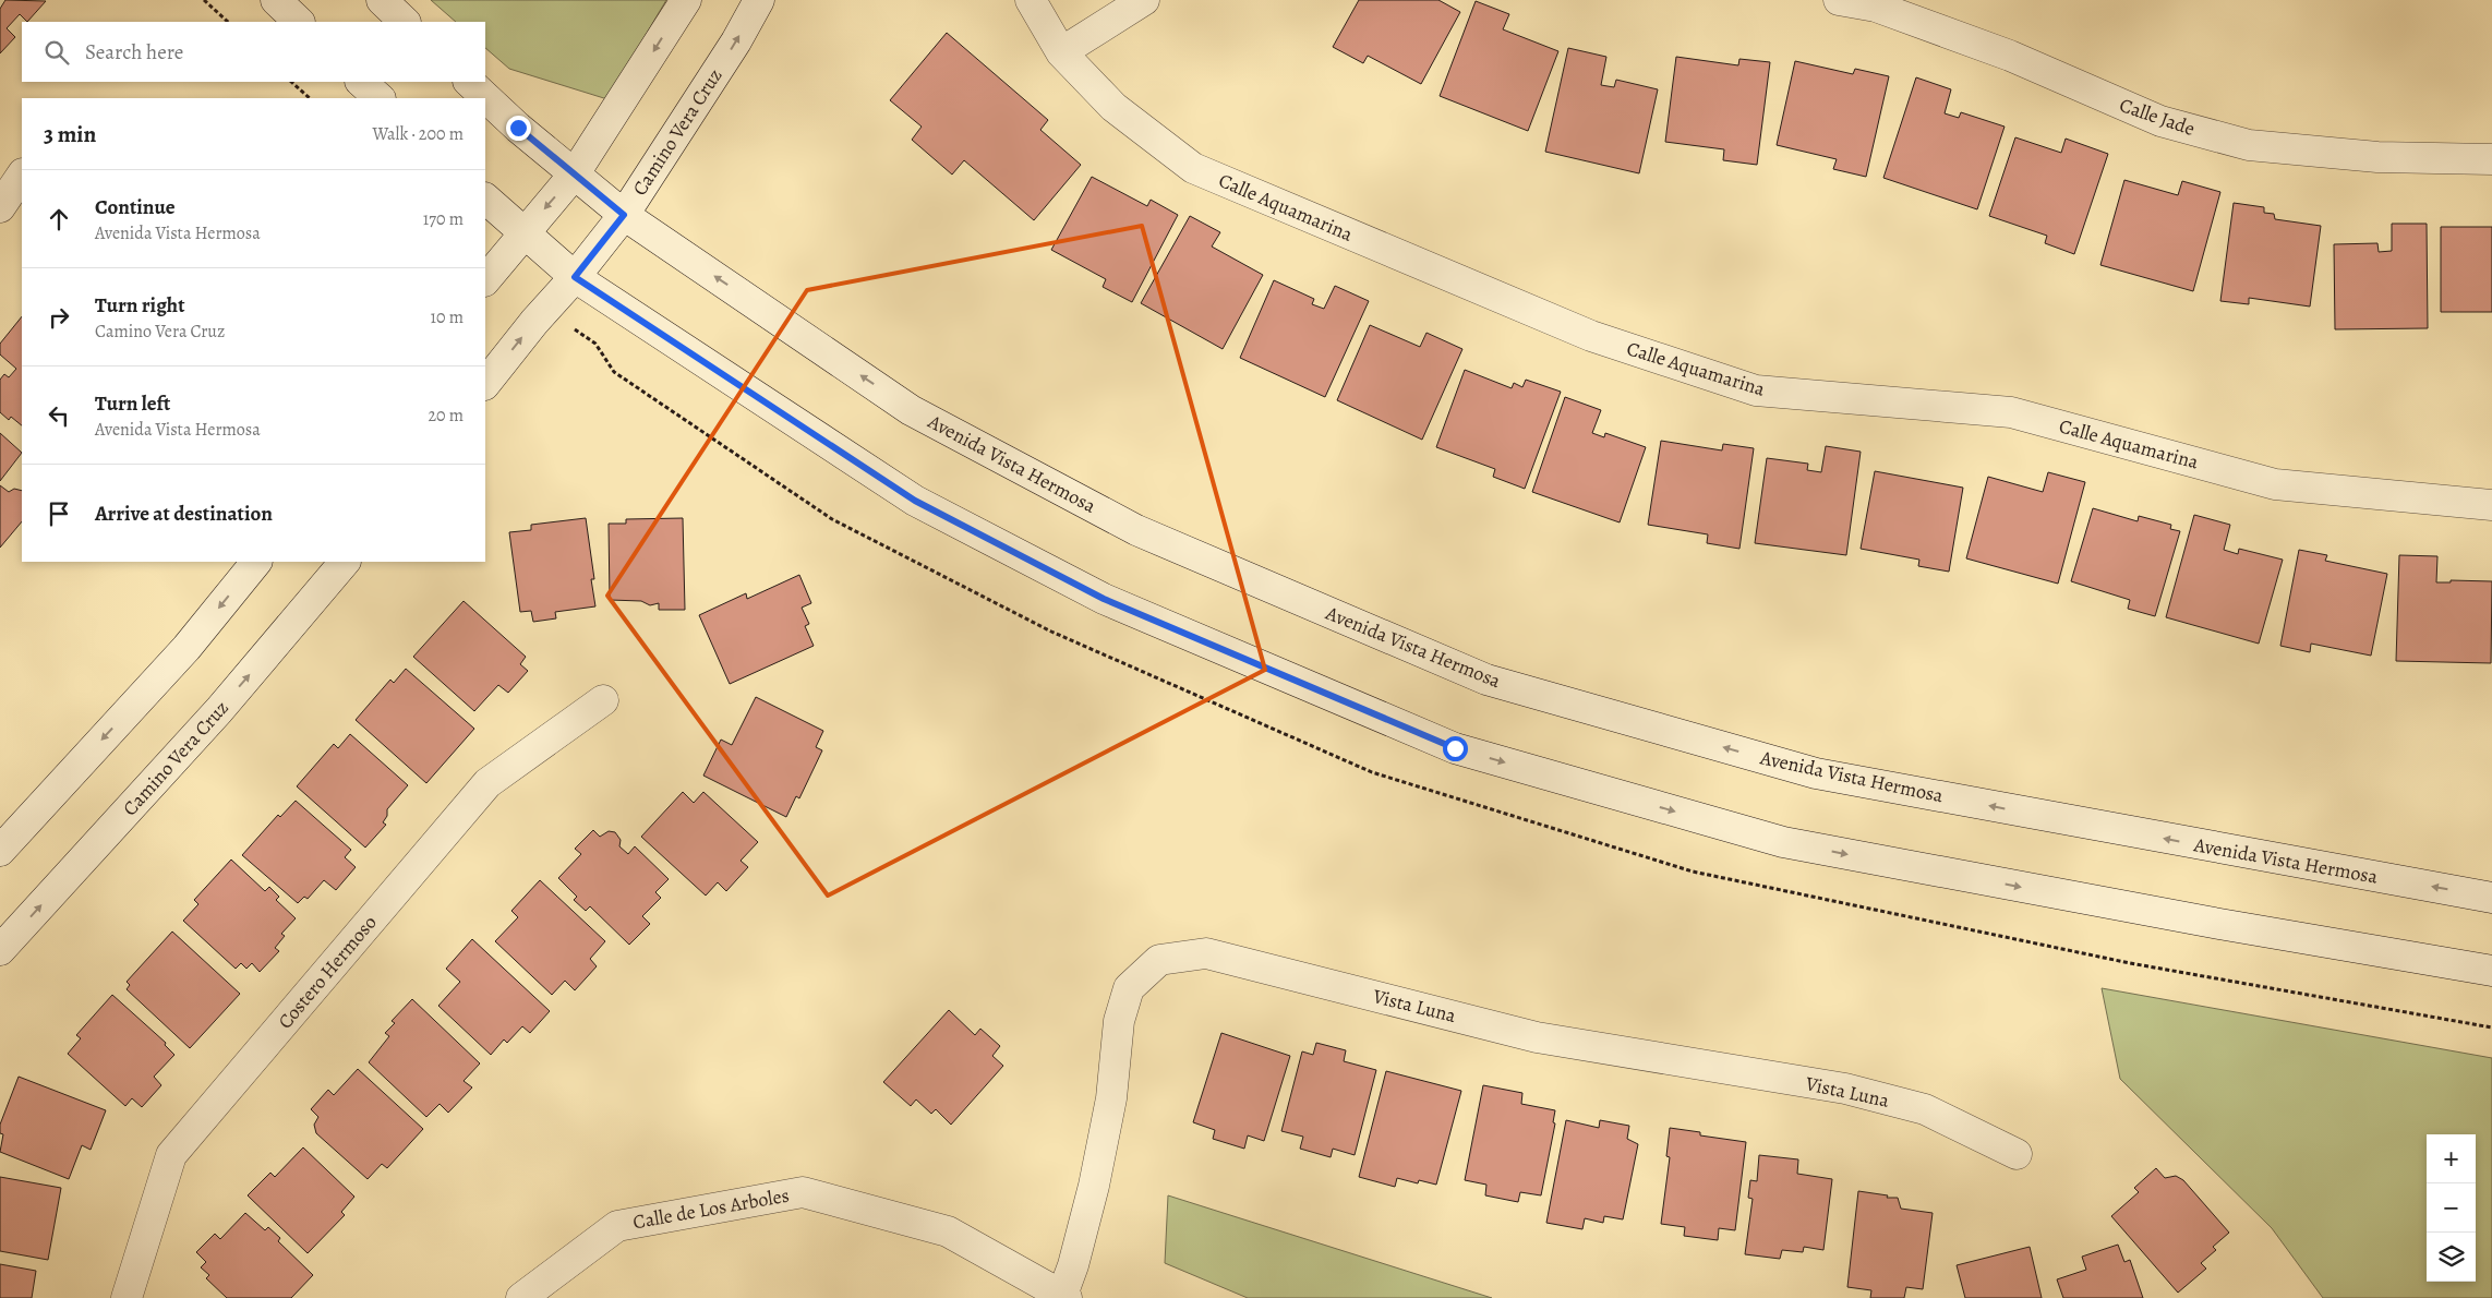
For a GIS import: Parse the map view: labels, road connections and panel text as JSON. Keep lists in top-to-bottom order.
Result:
{
  "streets": {
    "main road": [
      "Calle Jade",
      "Camino Vera Cruz",
      "Calle Aquamarina",
      "Avenida Vista Hermosa",
      "Costero Hermoso",
      "Vista Luna",
      "Calle de Los Arboles"
    ]
  },
  "crossings": [
    ["Camino Vera Cruz", "Avenida Vista Hermosa"],
    ["Vista Luna", "Calle de Los Arboles"]
  ],
  "page": {
    "search": "Search here",
    "heading": ["3 min", "Walk · 200 m"],
    "list": [
      ["Continue", "Avenida Vista Hermosa", "170 m"],
      ["Turn right", "Camino Vera Cruz", "10 m"],
      ["Turn left", "Avenida Vista Hermosa", "20 m"],
      "Arrive at destination"
    ],
    "map_buttons": ["+", "−"]
  }
}
